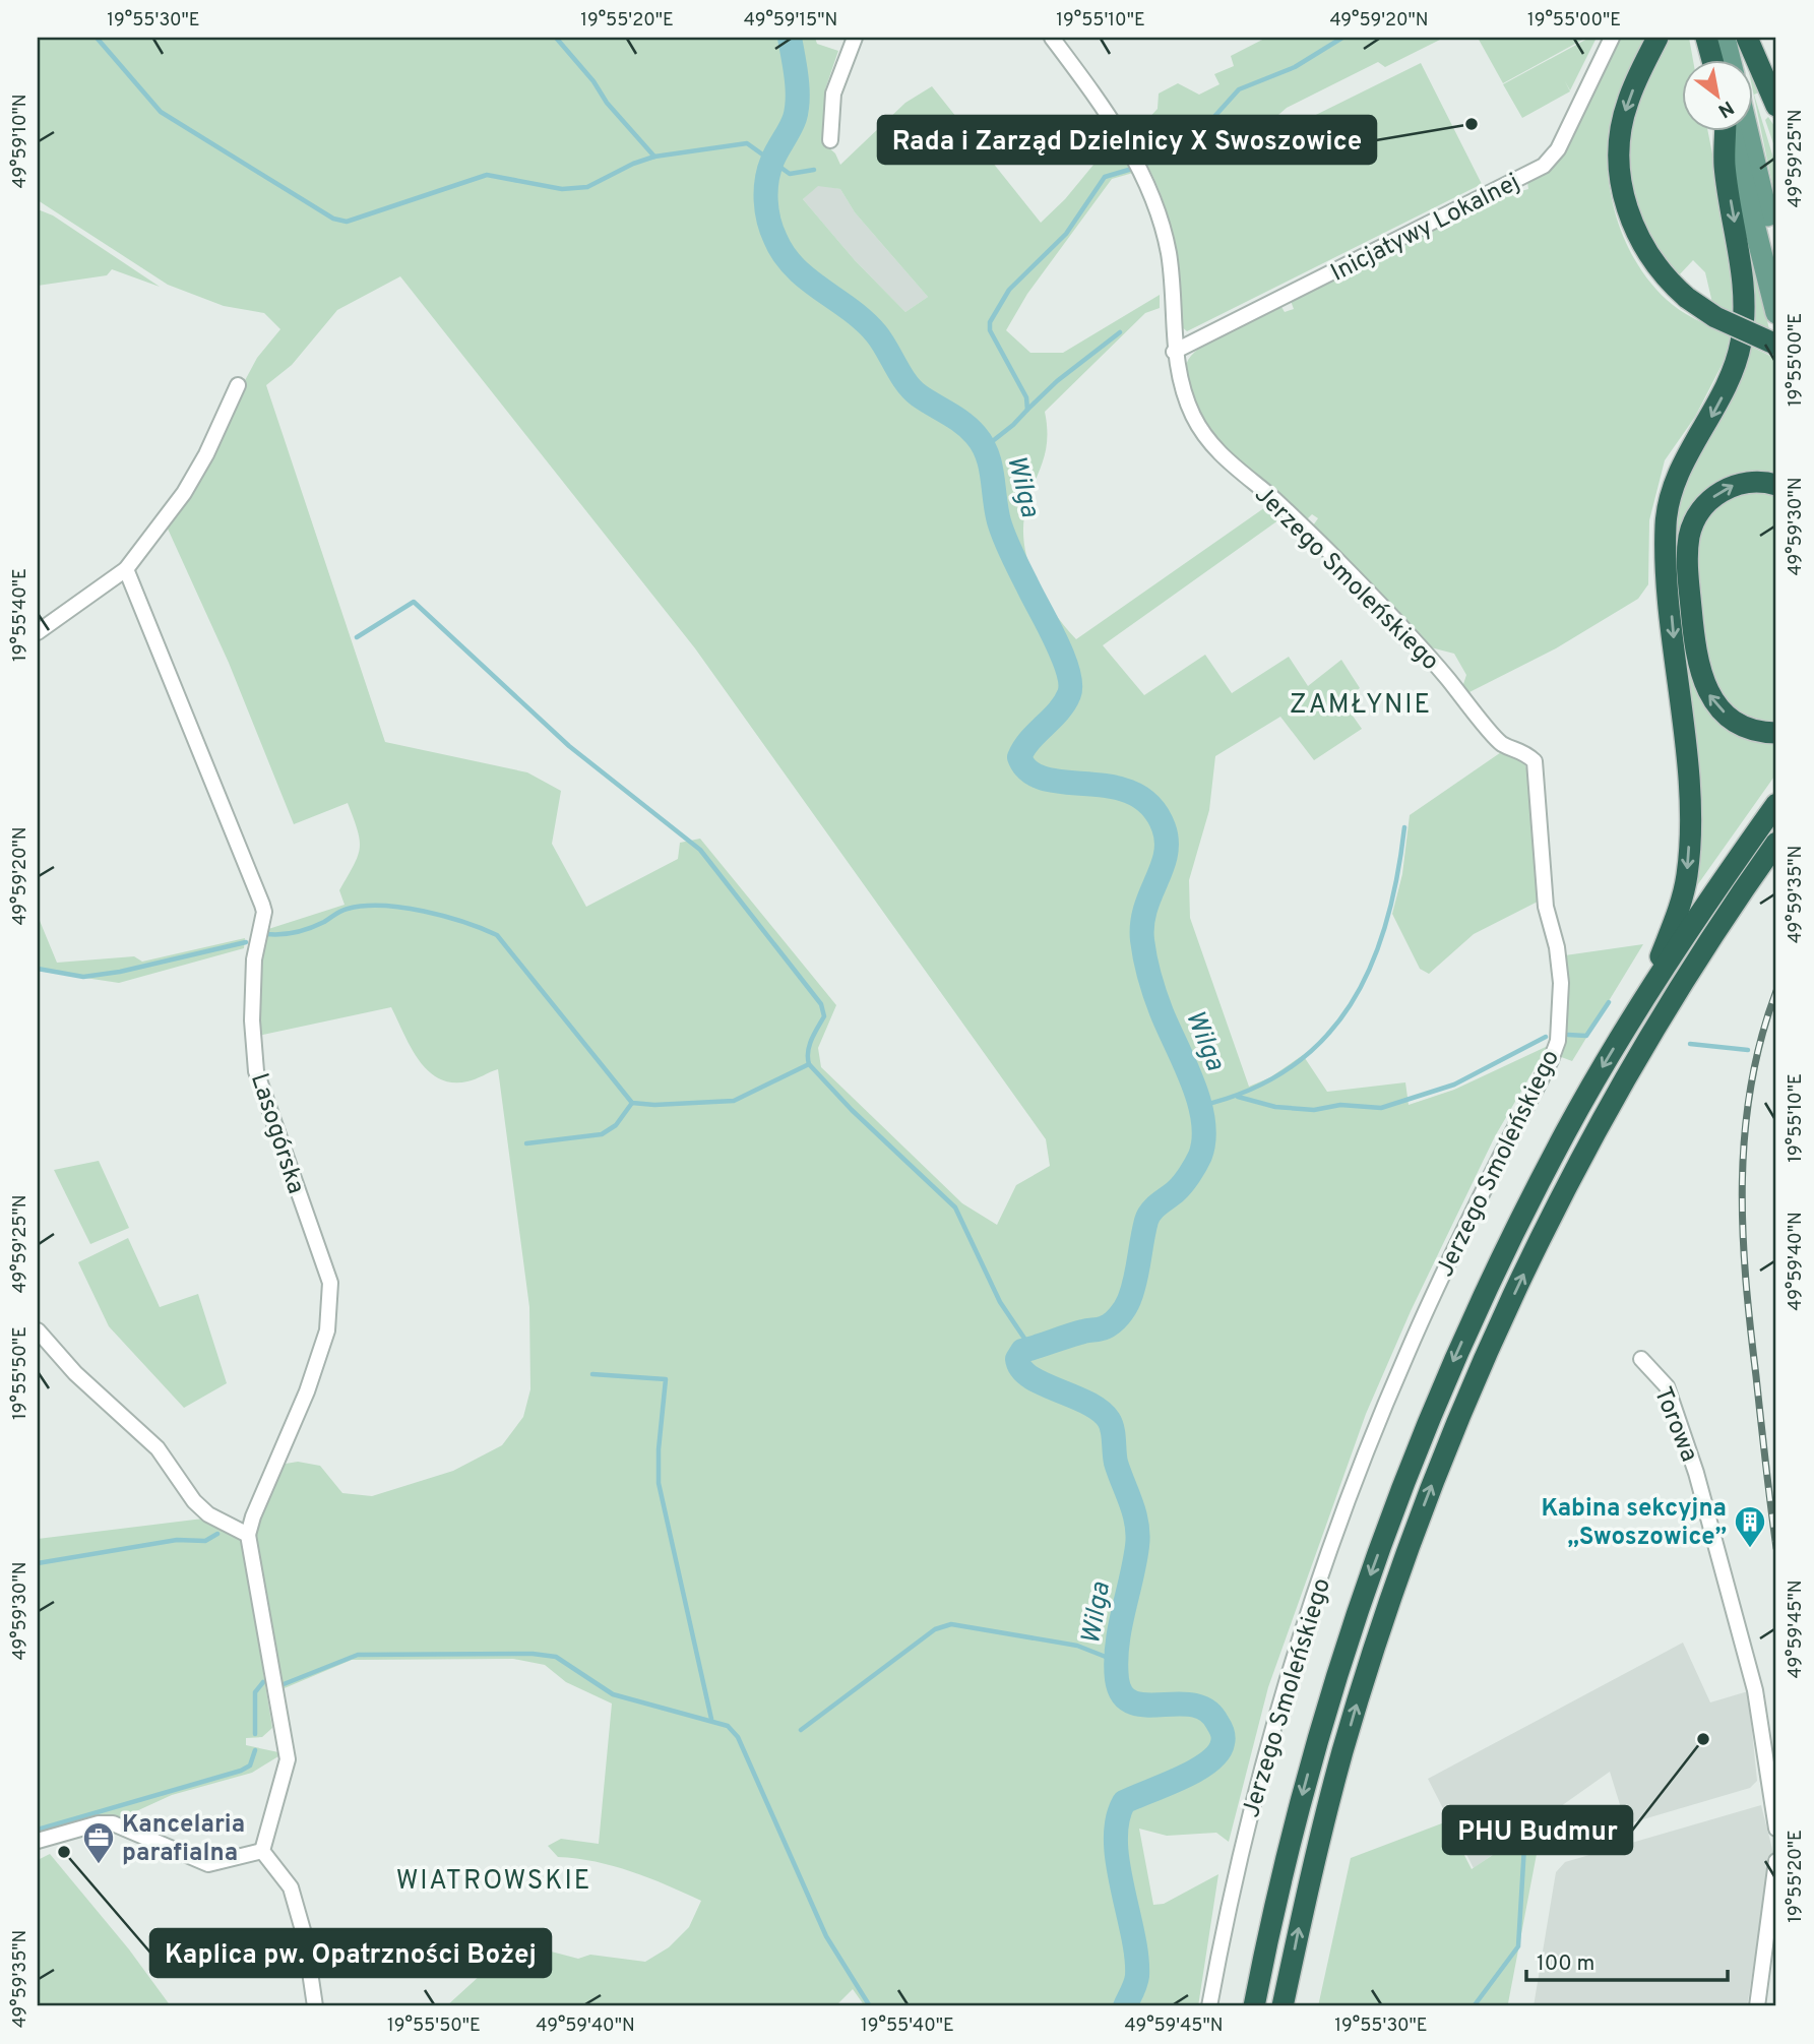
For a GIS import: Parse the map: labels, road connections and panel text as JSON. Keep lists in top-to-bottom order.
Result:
{
  "streets": {
    "street": [
      "Inicjatywy Lokalnej",
      "Jerzego Smoleńskiego",
      "Lasogórska",
      "Torowa"
    ]
  },
  "crossings": [
    ["Inicjatywy Lokalnej", "Jerzego Smoleńskiego"]
  ],
  "districts": ["ZAMŁYNIE", "WIATROWSKIE"],
  "water": ["Wilga"],
  "places": {
    "other": ["Rada i Zarząd Dzielnicy X Swoszowice", "PHU Budmur", "Kaplica pw. Opatrzności Bożej"],
    "building": ["Kabina sekcyjna „Swoszowice”"],
    "office": ["Kancelaria parafialna"]
  },
  "scale_bar": "100 m",
  "north": "bottom right",
  "coordinates": [
    "19°55'30\"E",
    "19°55'20\"E",
    "49°59'15\"N",
    "19°55'10\"E",
    "49°59'20\"N",
    "19°55'00\"E",
    "49°59'10\"N",
    "49°59'25\"N",
    "49°59'30\"N",
    "19°55'40\"E",
    "49°59'35\"N",
    "49°59'40\"N",
    "19°55'50\"E",
    "49°59'45\"N"
  ]
}
